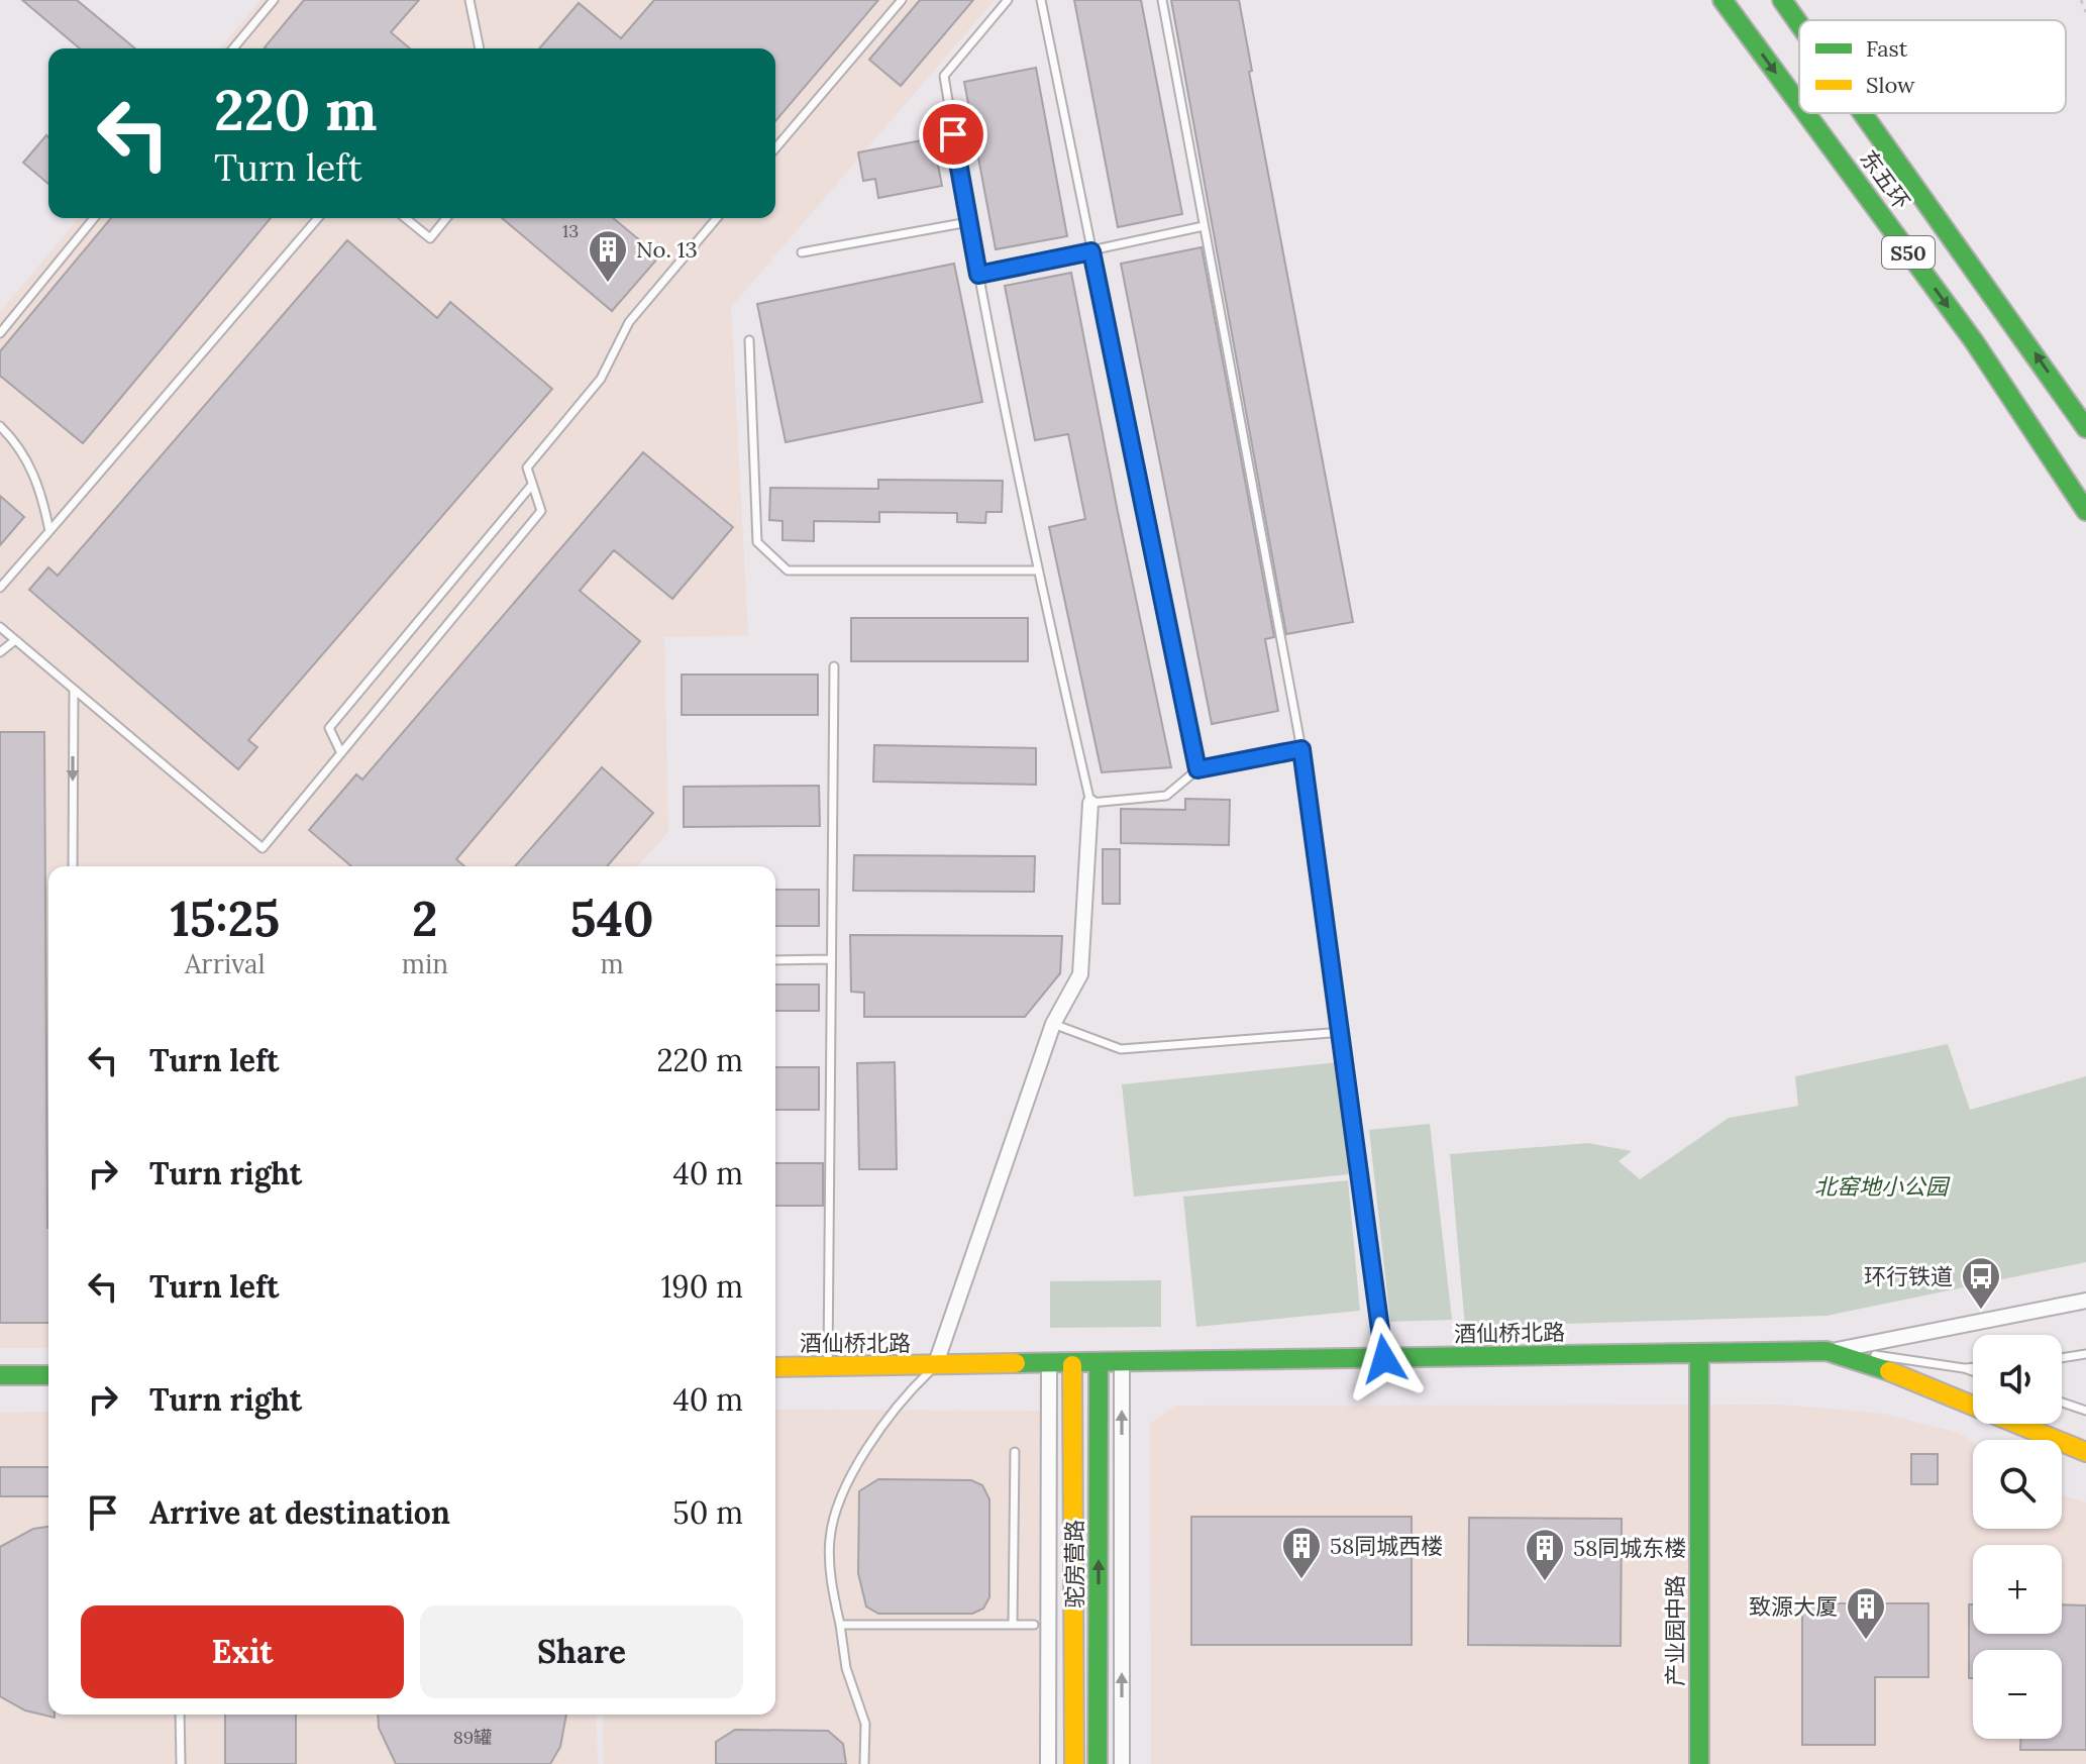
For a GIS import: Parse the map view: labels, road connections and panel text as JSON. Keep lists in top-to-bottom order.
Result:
{
  "streets": {
    "main road": [
      "东五环",
      "S50",
      "酒仙桥北路",
      "驼房营路",
      "产业园中路"
    ]
  },
  "crossings": [
    ["酒仙桥北路", "驼房营路"],
    ["酒仙桥北路", "产业园中路"]
  ],
  "parks": ["北窑地小公园"],
  "places": {
    "building": [
      "No. 13",
      "58同城西楼",
      "58同城东楼",
      "致源大厦"
    ],
    "bus stop": ["环行铁道"]
  },
  "house_numbers": ["13", "89罐"],
  "legend": ["Fast", "Slow"],
  "page": {
    "turn": ["220 m", "Turn left"],
    "eta": [
      "15:25",
      "Arrival",
      "2",
      "min",
      "540",
      "m"
    ],
    "list": [
      {
        "name": "Turn left",
        "value": "220 m"
      },
      {
        "name": "Turn right",
        "value": "40 m"
      },
      {
        "name": "Turn left",
        "value": "190 m"
      },
      {
        "name": "Turn right",
        "value": "40 m"
      },
      {
        "name": "Arrive at destination",
        "value": "50 m"
      }
    ],
    "map_buttons": ["+", "−"],
    "buttons": ["Exit", "Share"]
  }
}
